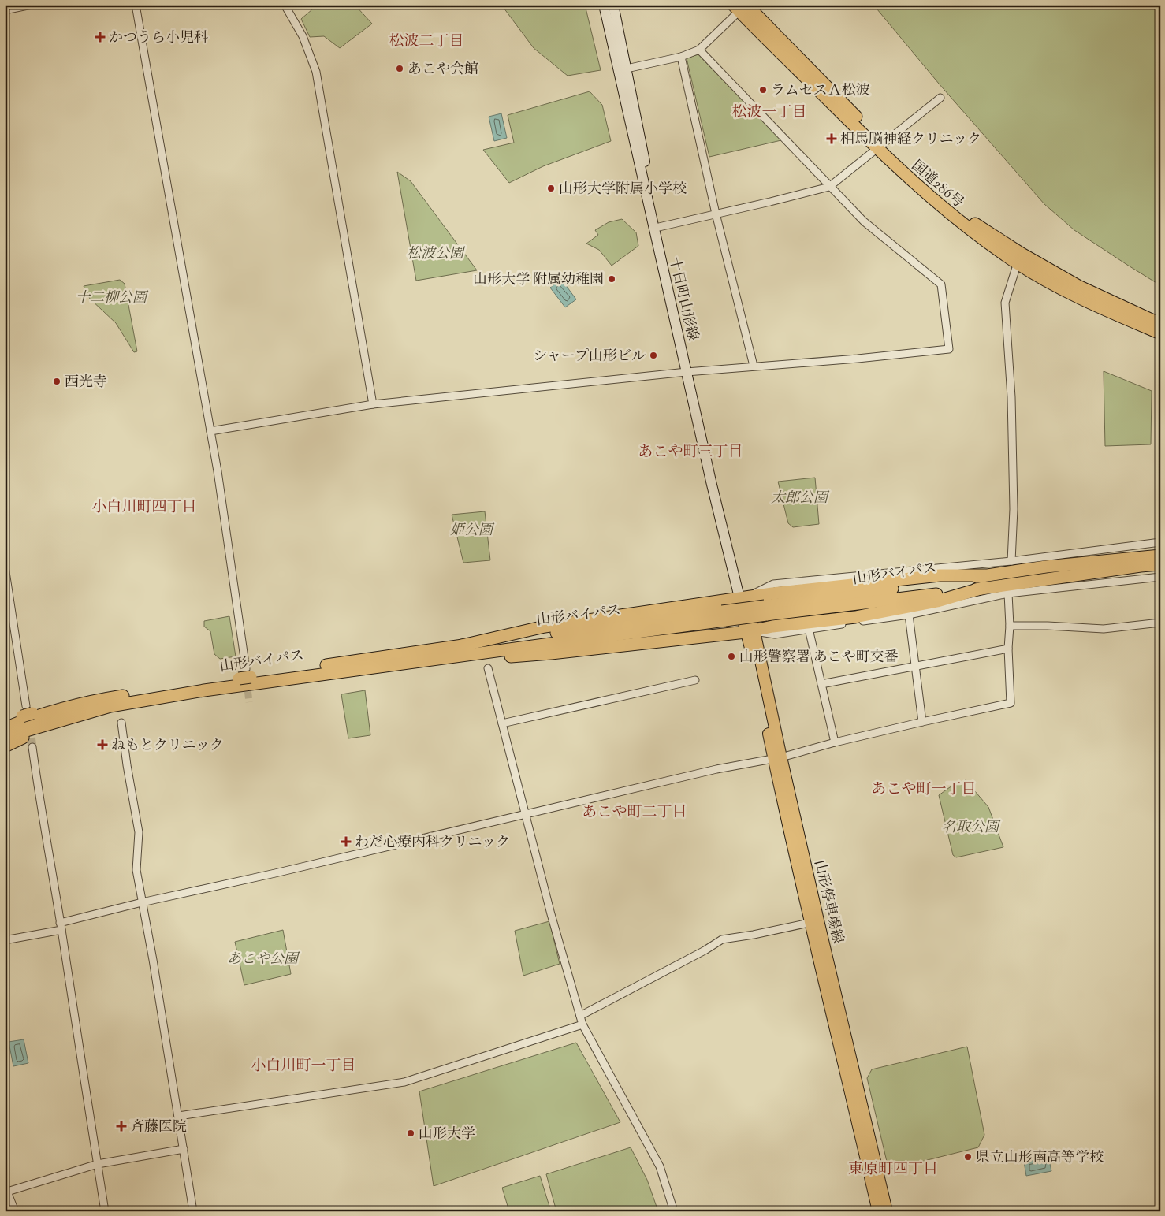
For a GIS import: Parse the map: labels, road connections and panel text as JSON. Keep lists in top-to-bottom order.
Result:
{
  "streets": {
    "highway": ["国道286号", "山形バイパス"],
    "main road": ["十日町山形線", "山形停車場線"]
  },
  "crossings": [
    ["十日町山形線", "山形停車場線"]
  ],
  "districts": [
    "松波二丁目",
    "松波一丁目",
    "あこや町三丁目",
    "小白川町四丁目",
    "あこや町一丁目",
    "あこや町二丁目",
    "小白川町一丁目",
    "東原町四丁目"
  ],
  "parks": [
    "松波公園",
    "十二柳公園",
    "太郎公園",
    "姫公園",
    "名取公園",
    "あこや公園"
  ],
  "places": {
    "health": [
      "かつうら小児科",
      "相馬脳神経クリニック",
      "ねもとクリニック",
      "わだ心療内科クリニック",
      "斉藤医院"
    ],
    "other": [
      "あこや会館",
      "ラムセスＡ松波",
      "山形大学附属小学校",
      "山形大学 附属幼稚園",
      "シャープ山形ビル",
      "西光寺",
      "山形警察署 あこや町交番",
      "山形大学",
      "県立山形南高等学校"
    ]
  }
}
